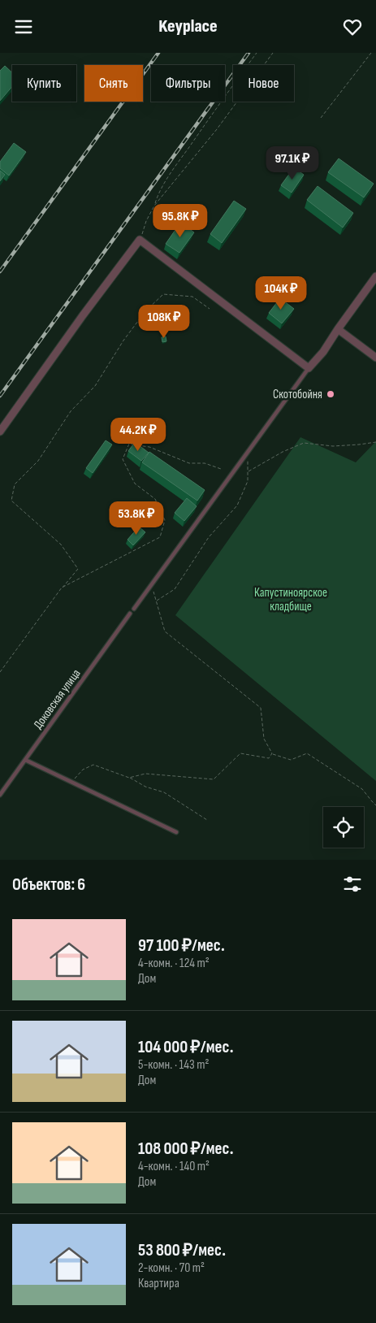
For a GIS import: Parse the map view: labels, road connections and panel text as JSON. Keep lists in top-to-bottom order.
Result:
{
  "streets": {
    "lane": ["Доковская улица"]
  },
  "parks": ["Капустиноярское кладбище"],
  "places": ["Скотобойня"],
  "page": {
    "header": "Keyplace",
    "chip": [
      "Купить",
      "Снять",
      "Фильтры",
      "Новое"
    ],
    "price": [
      "97.1K ₽",
      "95.8K ₽",
      "104K ₽",
      "108K ₽",
      "44.2K ₽",
      "53.8K ₽"
    ],
    "heading": "Объектов: 6",
    "list": [
      {
        "name": "97 100 ₽/мес.",
        "note": "4-комн. · 124 m² · Дом"
      },
      {
        "name": "104 000 ₽/мес.",
        "note": "5-комн. · 143 m² · Дом"
      },
      {
        "name": "108 000 ₽/мес.",
        "note": "4-комн. · 140 m² · Дом"
      },
      {
        "name": "53 800 ₽/мес.",
        "note": "2-комн. · 70 m² · Квартира"
      }
    ]
  }
}
